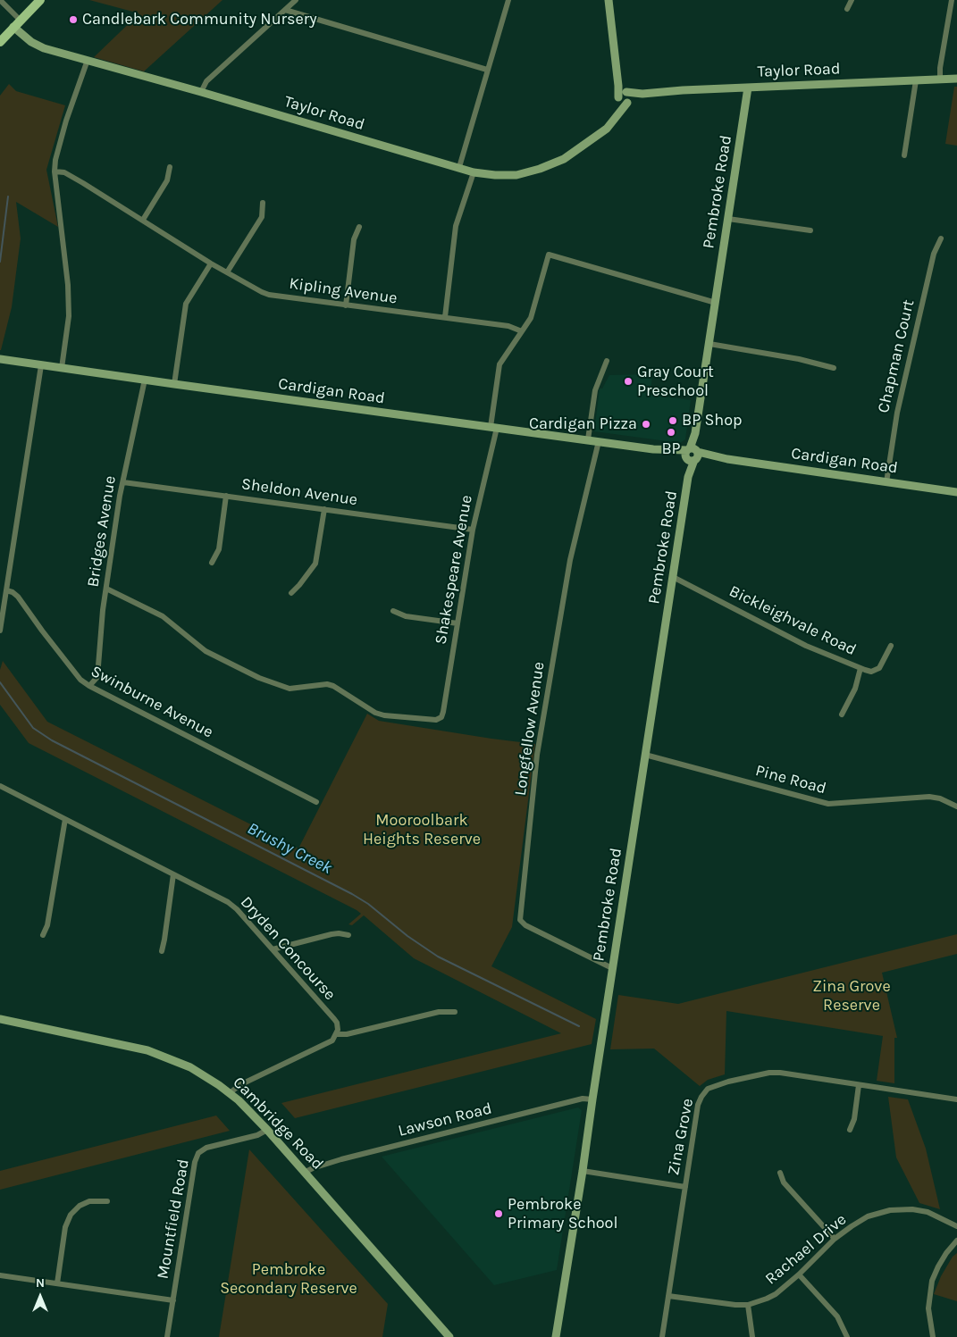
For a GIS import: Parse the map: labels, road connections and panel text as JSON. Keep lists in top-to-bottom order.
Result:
{
  "streets": {
    "street": [
      "Taylor Road",
      "Pembroke Road",
      "Kipling Avenue",
      "Chapman Court",
      "Cardigan Road",
      "Sheldon Avenue",
      "Bridges Avenue",
      "Shakespeare Avenue",
      "Bickleighvale Road",
      "Swinburne Avenue",
      "Longfellow Avenue",
      "Pine Road",
      "Dryden Concourse",
      "Lawson Road",
      "Cambridge Road",
      "Zina Grove",
      "Mountfield Road",
      "Rachael Drive"
    ]
  },
  "crossings": [
    ["Taylor Road", "Pembroke Road"],
    ["Pembroke Road", "Cardigan Road"],
    ["Pembroke Road", "Bickleighvale Road"],
    ["Pembroke Road", "Longfellow Avenue"],
    ["Pembroke Road", "Pine Road"],
    ["Pembroke Road", "Lawson Road"],
    ["Kipling Avenue", "Shakespeare Avenue"],
    ["Chapman Court", "Cardigan Road"],
    ["Cardigan Road", "Bridges Avenue"],
    ["Cardigan Road", "Shakespeare Avenue"],
    ["Cardigan Road", "Longfellow Avenue"],
    ["Sheldon Avenue", "Bridges Avenue"],
    ["Sheldon Avenue", "Shakespeare Avenue"],
    ["Bridges Avenue", "Shakespeare Avenue"],
    ["Bridges Avenue", "Swinburne Avenue"],
    ["Lawson Road", "Cambridge Road"],
    ["Cambridge Road", "Mountfield Road"],
    ["Zina Grove", "Rachael Drive"]
  ],
  "water": ["Brushy Creek"],
  "parks": ["Mooroolbark Heights Reserve", "Zina Grove Reserve", "Pembroke Secondary Reserve"],
  "places": [
    "Candlebark Community Nursery",
    "Gray Court Preschool",
    "BP Shop",
    "Cardigan Pizza",
    "BP",
    "Pembroke Primary School"
  ],
  "north": "top"
}
